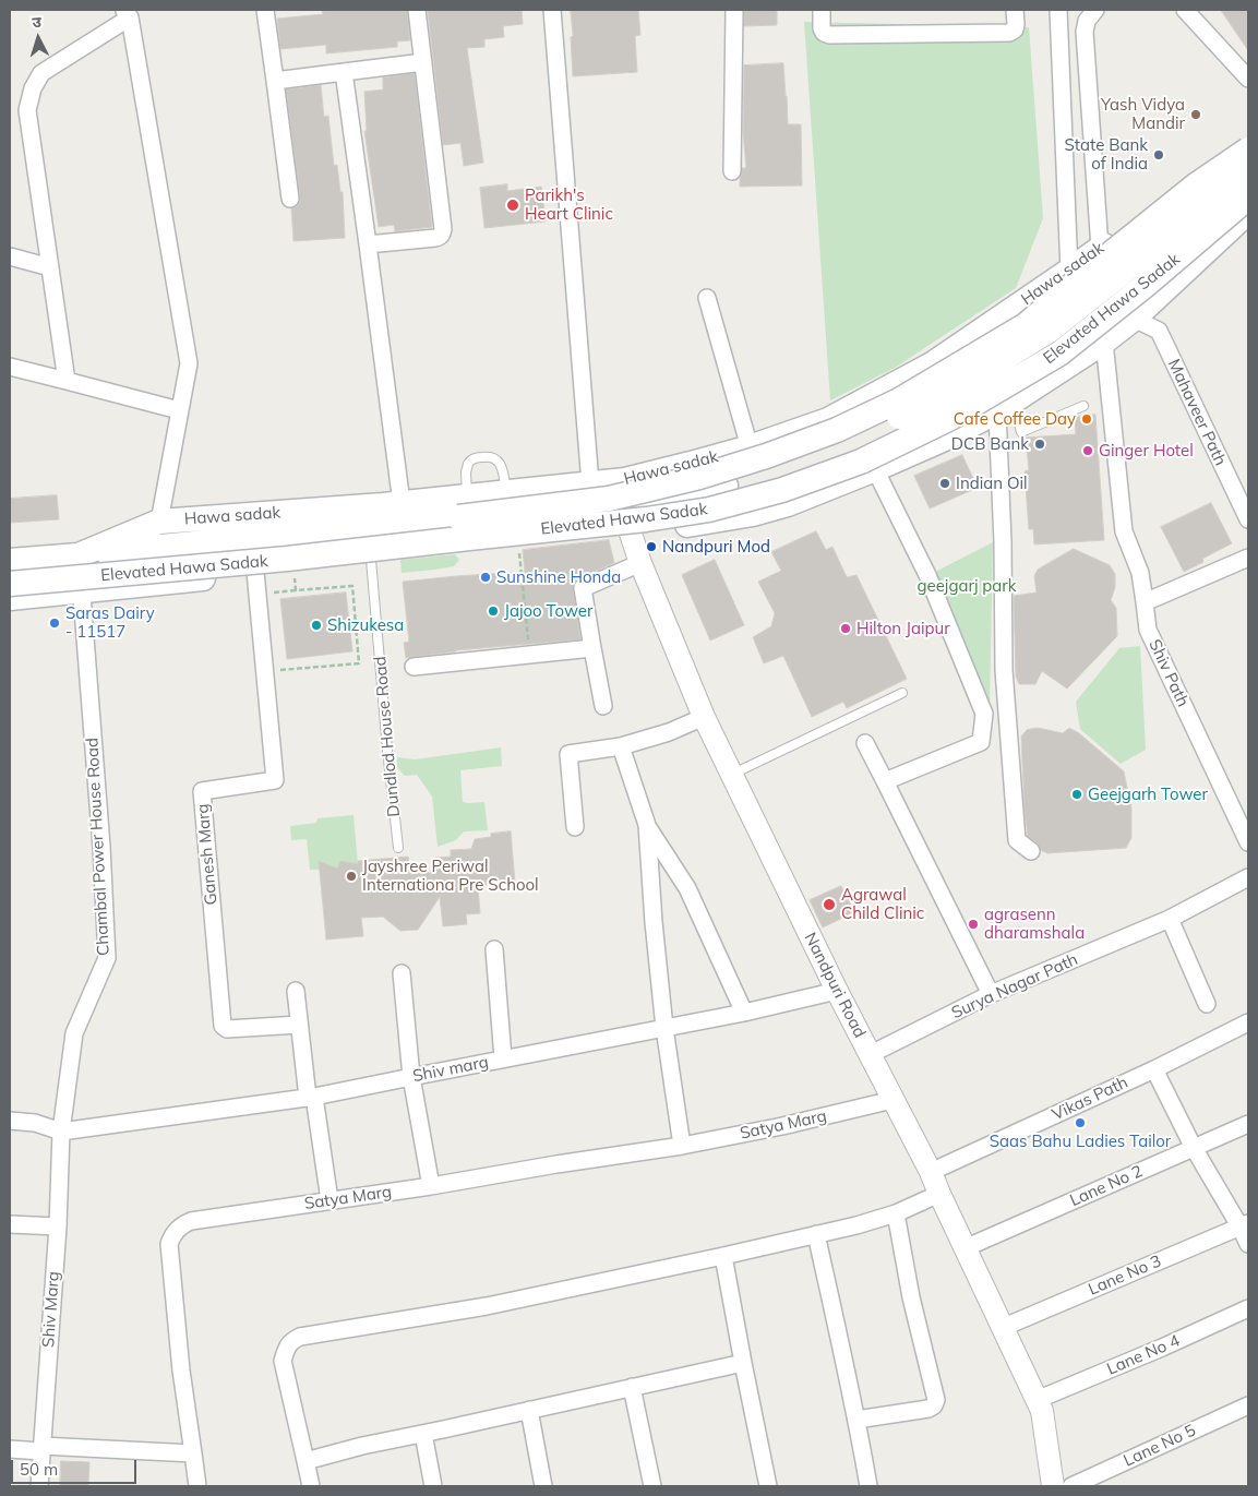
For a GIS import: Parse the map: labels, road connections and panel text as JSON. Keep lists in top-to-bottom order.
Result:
{
  "streets": {
    "main road": ["Hawa sadak", "Elevated Hawa Sadak"],
    "street": [
      "Mahaveer Path",
      "Shiv Path",
      "Chambal Power House Road",
      "Ganesh Marg",
      "Nandpuri Road",
      "Surya Nagar Path",
      "Shiv marg",
      "Vikas Path",
      "Satya Marg",
      "Lane No 2",
      "Lane No 3",
      "Shiv Marg",
      "Lane No 4",
      "Lane No 5"
    ],
    "lane": ["Dundlod House Road"]
  },
  "crossings": [
    ["Hawa sadak", "Elevated Hawa Sadak"],
    ["Hawa sadak", "Chambal Power House Road"],
    ["Hawa sadak", "Nandpuri Road"],
    ["Elevated Hawa Sadak", "Chambal Power House Road"],
    ["Chambal Power House Road", "Shiv marg"],
    ["Chambal Power House Road", "Shiv Marg"],
    ["Nandpuri Road", "Surya Nagar Path"],
    ["Nandpuri Road", "Shiv marg"],
    ["Nandpuri Road", "Vikas Path"],
    ["Nandpuri Road", "Satya Marg"],
    ["Nandpuri Road", "Lane No 2"],
    ["Nandpuri Road", "Lane No 3"],
    ["Nandpuri Road", "Lane No 4"],
    ["Nandpuri Road", "Lane No 5"],
    ["Shiv marg", "Shiv Marg"]
  ],
  "parks": ["geejgarj park"],
  "places": [
    "Yash Vidya Mandir",
    "State Bank of India",
    "Parikh's Heart Clinic",
    "Cafe Coffee Day",
    "DCB Bank",
    "Ginger Hotel",
    "Indian Oil",
    "Nandpuri Mod",
    "Sunshine Honda",
    "Jajoo Tower",
    "Saras Dairy - 11517",
    "Shizukesa",
    "Hilton Jaipur",
    "Geejgarh Tower",
    "Jayshree Periwal Internationa Pre School",
    "Agrawal Child Clinic",
    "agrasenn dharamshala",
    "Saas Bahu Ladies Tailor"
  ],
  "scale_bar": "50 m",
  "north": "top"
}
